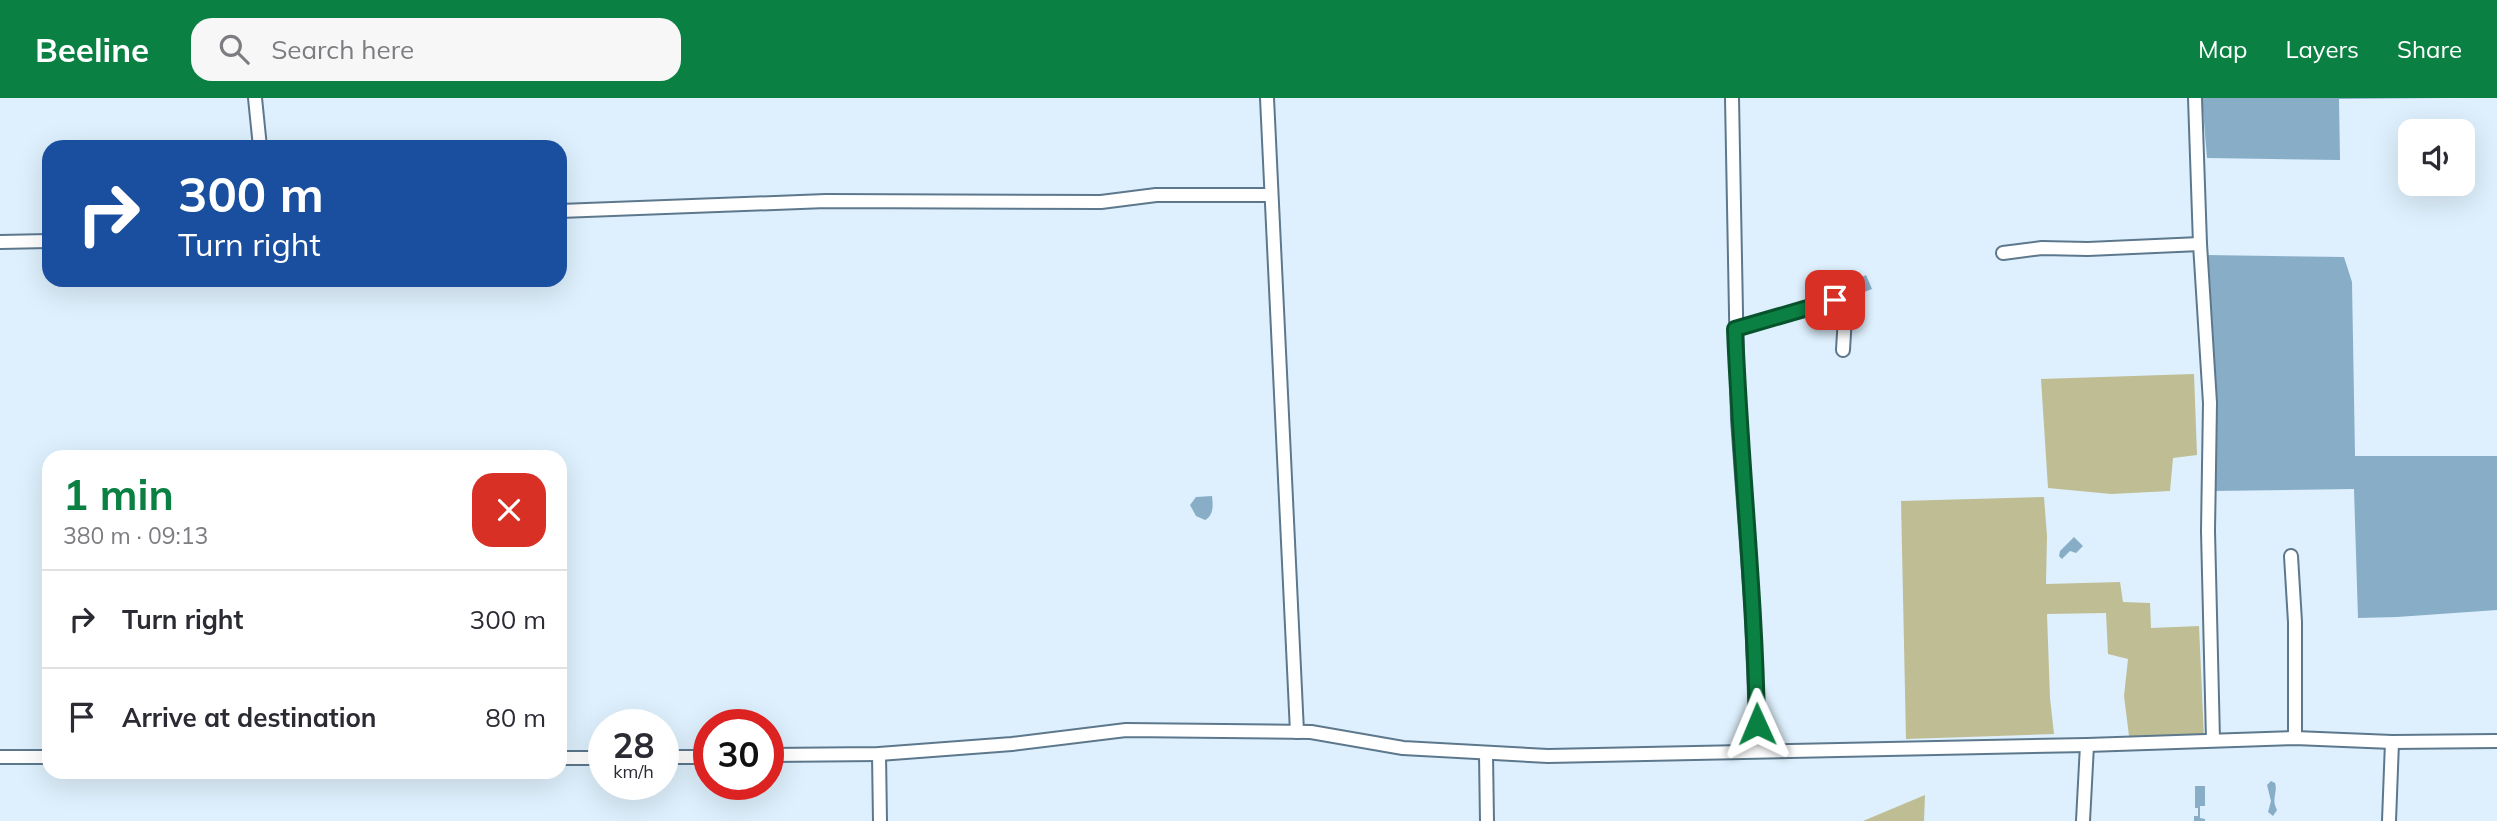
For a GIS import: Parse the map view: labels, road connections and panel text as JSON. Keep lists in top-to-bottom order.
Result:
{
  "page": {
    "header": "Beeline",
    "search": "Search here",
    "nav": ["Map", "Layers", "Share"],
    "turn": ["300 m", "Turn right"],
    "heading": ["1 min", "380 m · 09:13"],
    "list": [
      {
        "name": "Turn right",
        "value": "300 m"
      },
      {
        "name": "Arrive at destination",
        "value": "80 m"
      }
    ],
    "speed": "28 km/h",
    "limit": "30"
  }
}
